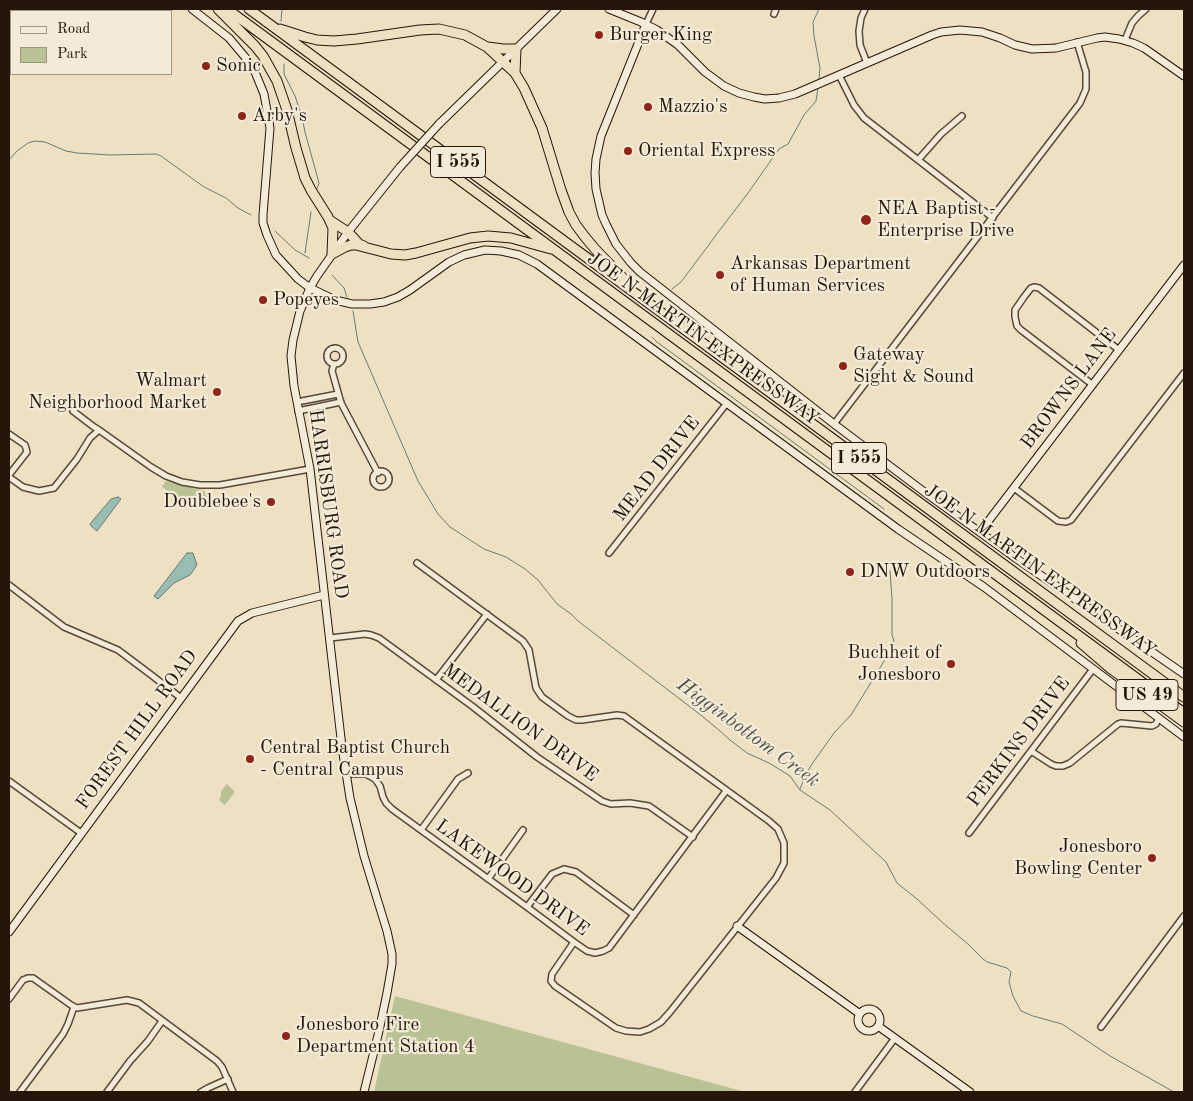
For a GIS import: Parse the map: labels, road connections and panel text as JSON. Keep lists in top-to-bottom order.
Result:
{
  "streets": {
    "highway": ["I 555", "JOE N MARTIN EXPRESSWAY", "US 49"],
    "street": [
      "BROWNS LANE",
      "MEAD DRIVE",
      "HARRISBURG ROAD",
      "MEDALLION DRIVE",
      "FOREST HILL ROAD",
      "PERKINS DRIVE",
      "LAKEWOOD DRIVE"
    ]
  },
  "crossings": [
    ["JOE N MARTIN EXPRESSWAY", "US 49"],
    ["HARRISBURG ROAD", "MEDALLION DRIVE"],
    ["HARRISBURG ROAD", "FOREST HILL ROAD"],
    ["HARRISBURG ROAD", "LAKEWOOD DRIVE"],
    ["MEDALLION DRIVE", "LAKEWOOD DRIVE"]
  ],
  "water": ["Higginbottom Creek"],
  "places": [
    "Burger King",
    "Sonic",
    "Mazzio's",
    "Arby's",
    "Oriental Express",
    "NEA Baptist - Enterprise Drive",
    "Arkansas Department of Human Services",
    "Popeyes",
    "Gateway Sight & Sound",
    "Walmart Neighborhood Market",
    "Doublebee's",
    "DNW Outdoors",
    "Buchheit of Jonesboro",
    "Central Baptist Church - Central Campus",
    "Jonesboro Bowling Center",
    "Jonesboro Fire Department Station 4"
  ],
  "legend": ["Road", "Park"]
}
